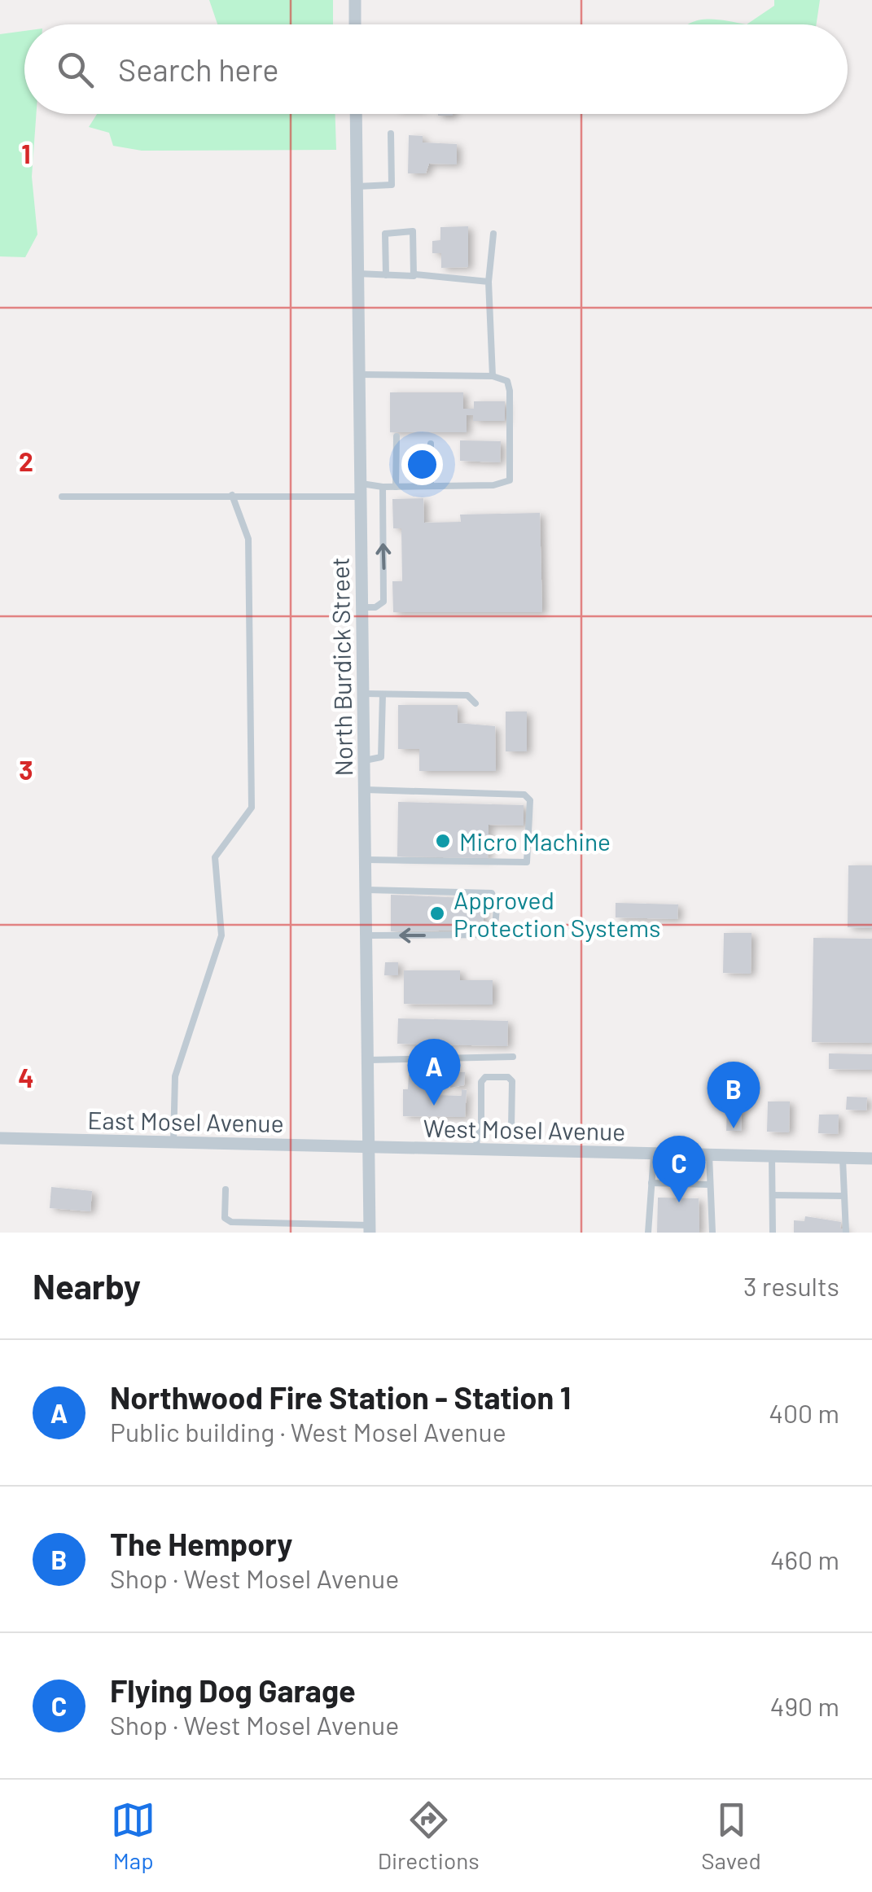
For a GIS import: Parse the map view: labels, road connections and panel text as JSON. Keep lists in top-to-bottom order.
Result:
{
  "streets": {
    "street": ["North Burdick Street", "East Mosel Avenue", "West Mosel Avenue"]
  },
  "crossings": [
    ["North Burdick Street", "East Mosel Avenue"],
    ["North Burdick Street", "West Mosel Avenue"],
    ["East Mosel Avenue", "West Mosel Avenue"]
  ],
  "places": ["Micro Machine", "Approved Protection Systems"],
  "page": {
    "search": "Search here",
    "pins": ["A", "B", "C"],
    "heading": ["Nearby", "3 results"],
    "list": [
      {
        "mark": "A",
        "name": "Northwood Fire Station - Station 1",
        "note": "Public building · West Mosel Avenue",
        "value": "400 m"
      },
      {
        "mark": "B",
        "name": "The Hempory",
        "note": "Shop · West Mosel Avenue",
        "value": "460 m"
      },
      {
        "mark": "C",
        "name": "Flying Dog Garage",
        "note": "Shop · West Mosel Avenue",
        "value": "490 m"
      }
    ],
    "nav": ["Map", "Directions", "Saved"]
  },
  "grid": {
    "rows": [
      "1",
      "2",
      "3",
      "4"
    ]
  }
}
